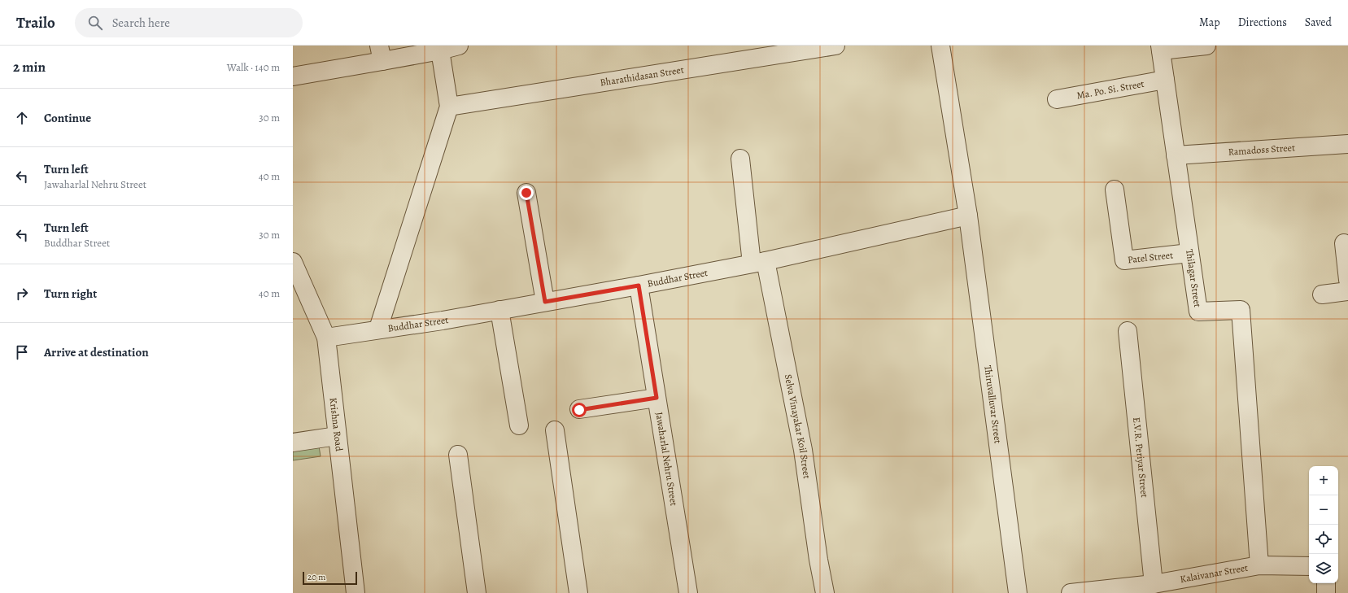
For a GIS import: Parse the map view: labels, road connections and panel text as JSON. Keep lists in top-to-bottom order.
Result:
{
  "streets": {
    "street": [
      "Bharathidasan Street",
      "Ma. Po. Si. Street",
      "Ramadoss Street",
      "Patel Street",
      "Buddhar Street",
      "Thilagar Street",
      "Thiruvalluvar Street",
      "Krishna Road",
      "Selva Vinayakar Koil Street",
      "E.V.R. Periyar Street",
      "Jawaharlal Nehru Street",
      "Kalaivanar Street"
    ]
  },
  "crossings": [
    ["Ma. Po. Si. Street", "Thilagar Street"],
    ["Ramadoss Street", "Thilagar Street"],
    ["Patel Street", "Thilagar Street"],
    ["Buddhar Street", "Thiruvalluvar Street"],
    ["Buddhar Street", "Krishna Road"],
    ["Buddhar Street", "Selva Vinayakar Koil Street"],
    ["Buddhar Street", "Jawaharlal Nehru Street"],
    ["Thilagar Street", "Kalaivanar Street"],
    ["E.V.R. Periyar Street", "Kalaivanar Street"]
  ],
  "scale_bar": "20 m",
  "page": {
    "header": "Trailo",
    "search": "Search here",
    "nav": ["Map", "Directions", "Saved"],
    "heading": ["2 min", "Walk · 140 m"],
    "list": [
      ["Continue", "30 m"],
      ["Turn left", "Jawaharlal Nehru Street", "40 m"],
      ["Turn left", "Buddhar Street", "30 m"],
      ["Turn right", "40 m"],
      "Arrive at destination"
    ],
    "map_buttons": ["+", "−"],
    "scale": "20 m"
  }
}
